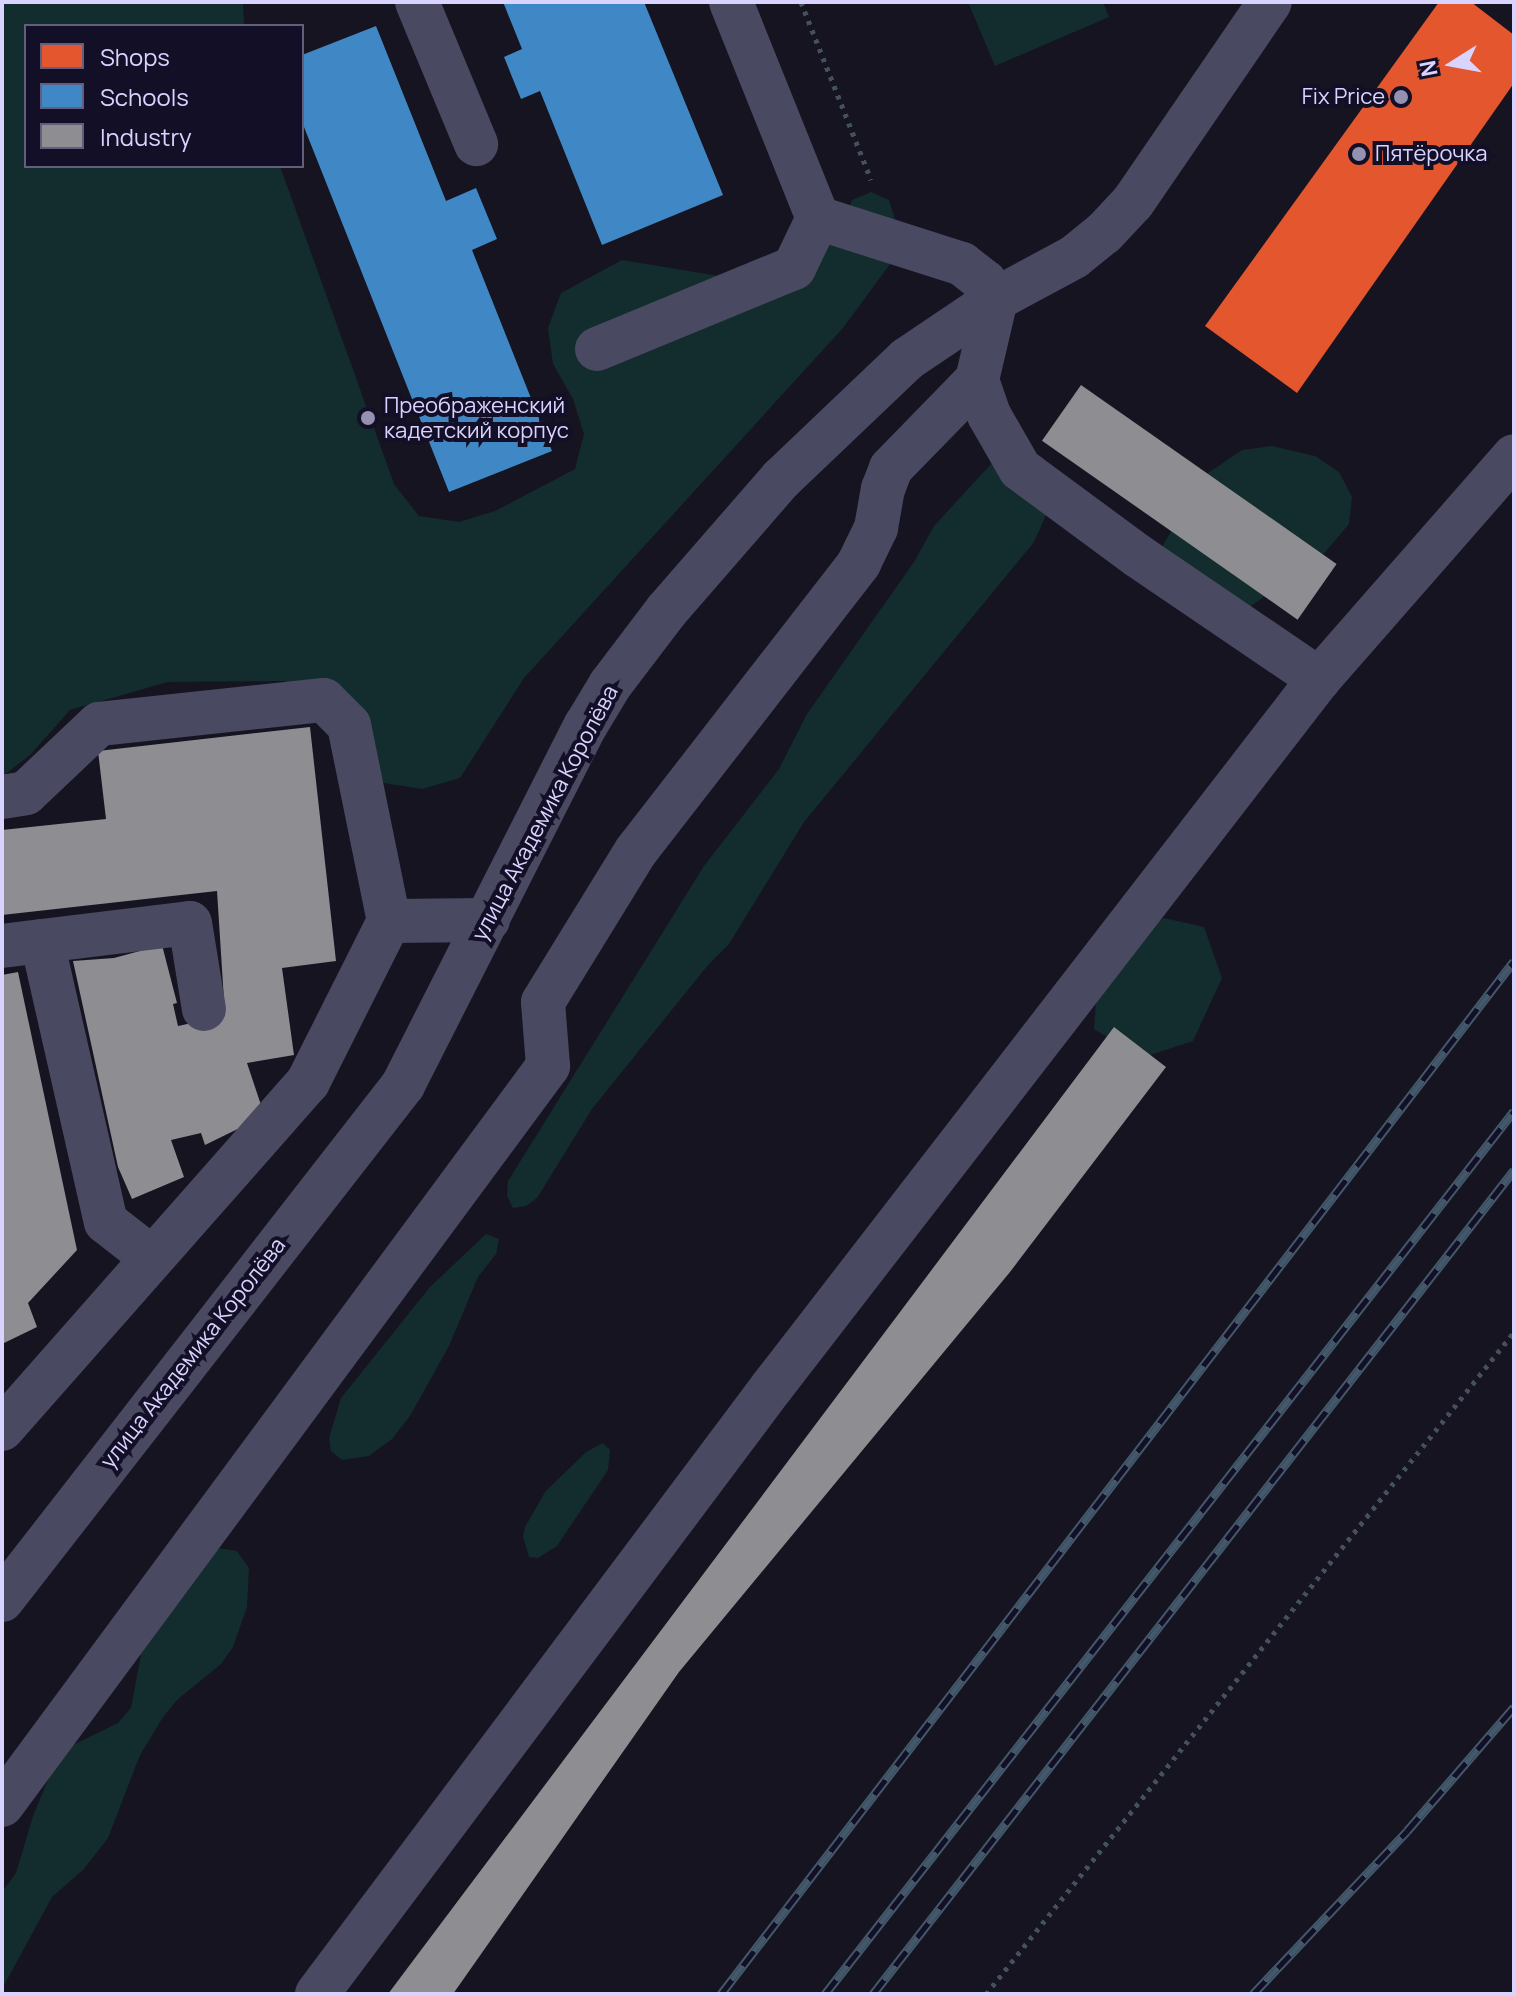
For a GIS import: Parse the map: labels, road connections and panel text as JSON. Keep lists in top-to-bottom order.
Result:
{
  "streets": {
    "street": ["улица Академика Королёва"]
  },
  "places": ["Fix Price", "Пятёрочка", "Преображенский кадетский корпус"],
  "legend": ["Shops", "Schools", "Industry"],
  "north": "left"
}
